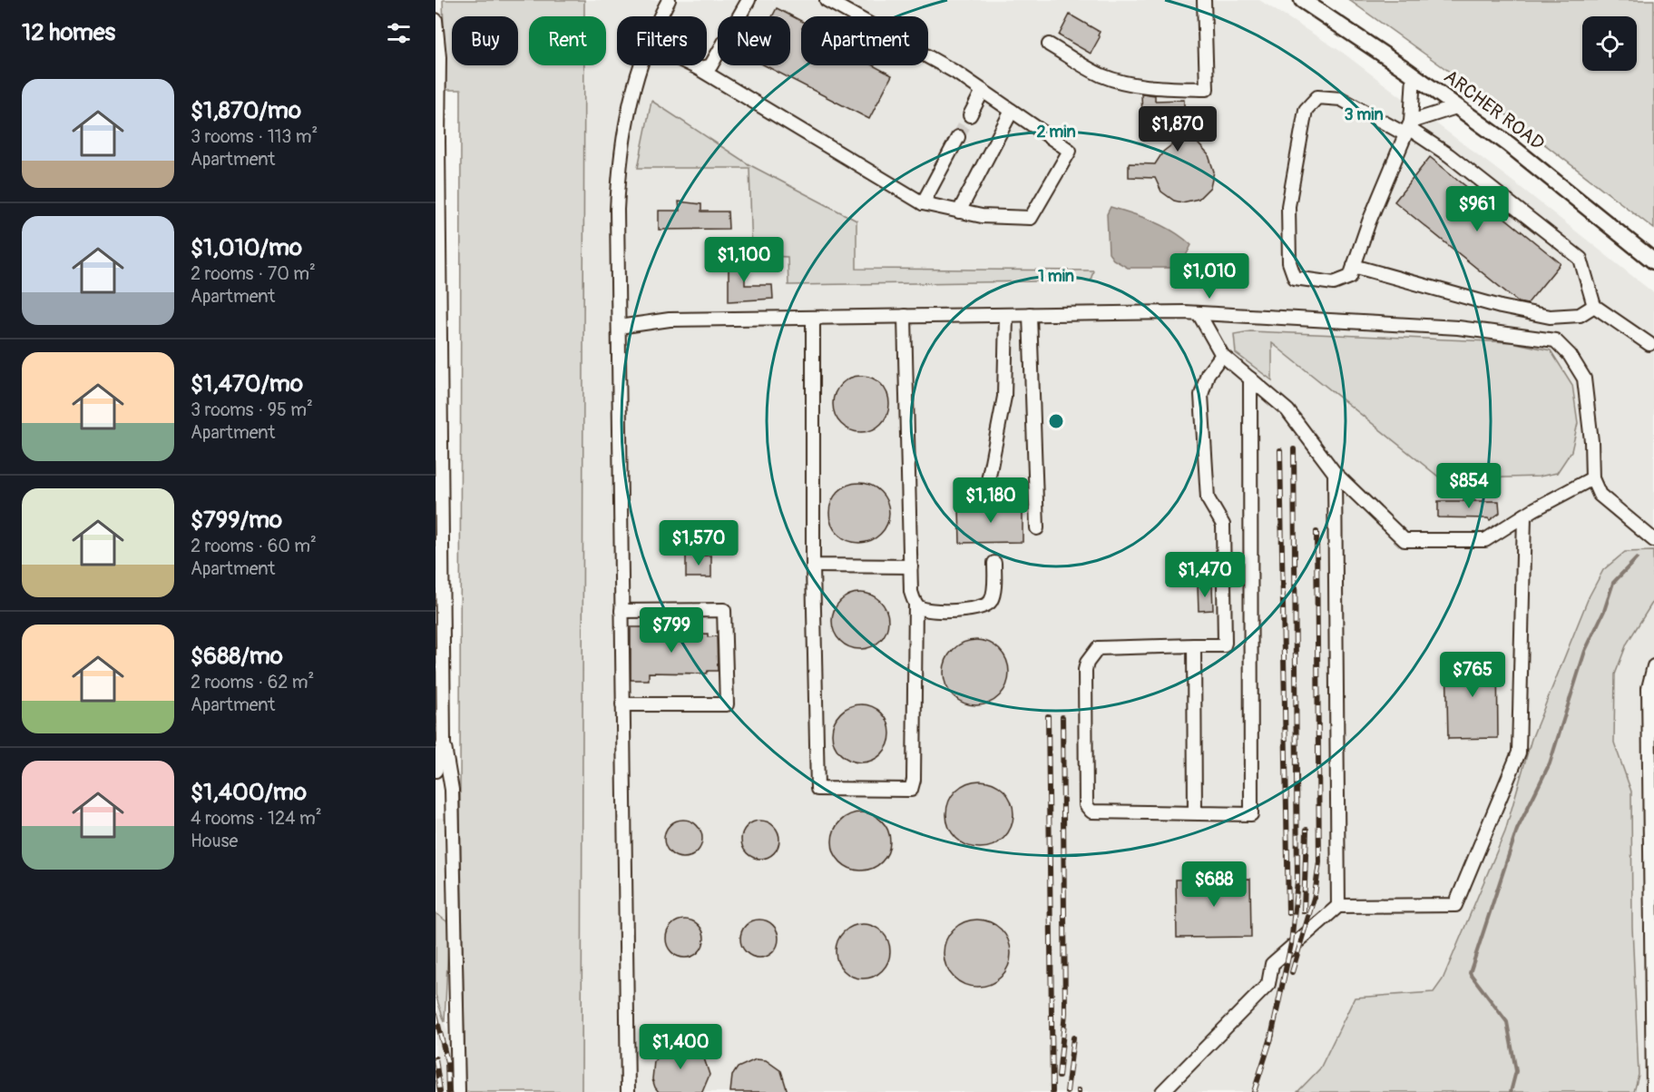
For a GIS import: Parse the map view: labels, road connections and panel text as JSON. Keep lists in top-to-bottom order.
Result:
{
  "streets": {
    "main road": ["ARCHER ROAD"]
  },
  "page": {
    "heading": "12 homes",
    "chip": [
      "Buy",
      "Rent",
      "Filters",
      "New",
      "Apartment"
    ],
    "list": [
      {
        "name": "$1,870/mo",
        "note": "3 rooms · 113 m² · Apartment"
      },
      {
        "name": "$1,010/mo",
        "note": "2 rooms · 70 m² · Apartment"
      },
      {
        "name": "$1,470/mo",
        "note": "3 rooms · 95 m² · Apartment"
      },
      {
        "name": "$799/mo",
        "note": "2 rooms · 60 m² · Apartment"
      },
      {
        "name": "$688/mo",
        "note": "2 rooms · 62 m² · Apartment"
      },
      {
        "name": "$1,400/mo",
        "note": "4 rooms · 124 m² · House"
      }
    ],
    "price": [
      "$1,870",
      "$961",
      "$1,100",
      "$1,010",
      "$854",
      "$1,180",
      "$1,570",
      "$1,470",
      "$799",
      "$765",
      "$688",
      "$1,400"
    ]
  },
  "rings": ["3 min", "2 min", "1 min"]
}
